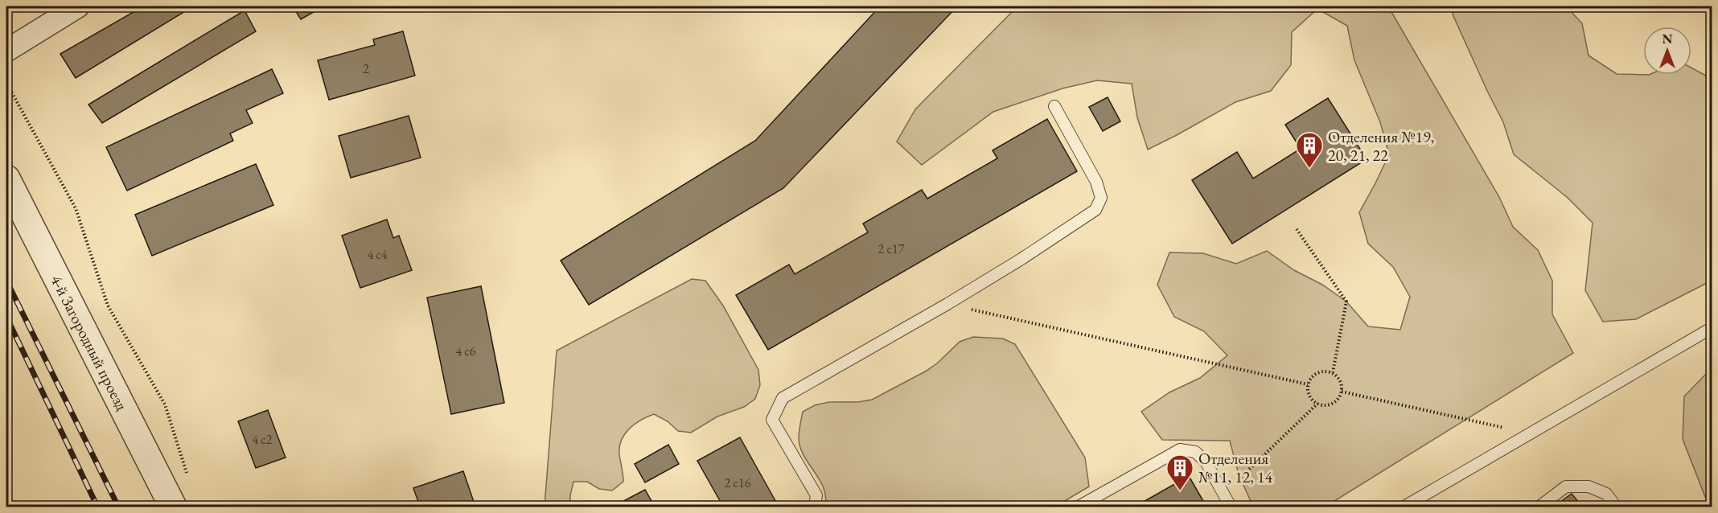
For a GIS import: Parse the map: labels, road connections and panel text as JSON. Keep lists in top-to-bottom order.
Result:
{
  "streets": {
    "street": ["4-й Загородный проезд"]
  },
  "places": {
    "building": ["Отделения №19, 20, 21, 22", "Отделения №11, 12, 14"]
  },
  "house_numbers": [
    "2",
    "2 с17",
    "4 с4",
    "4 с6",
    "4 с2",
    "2 с16"
  ],
  "north": "top"
}
